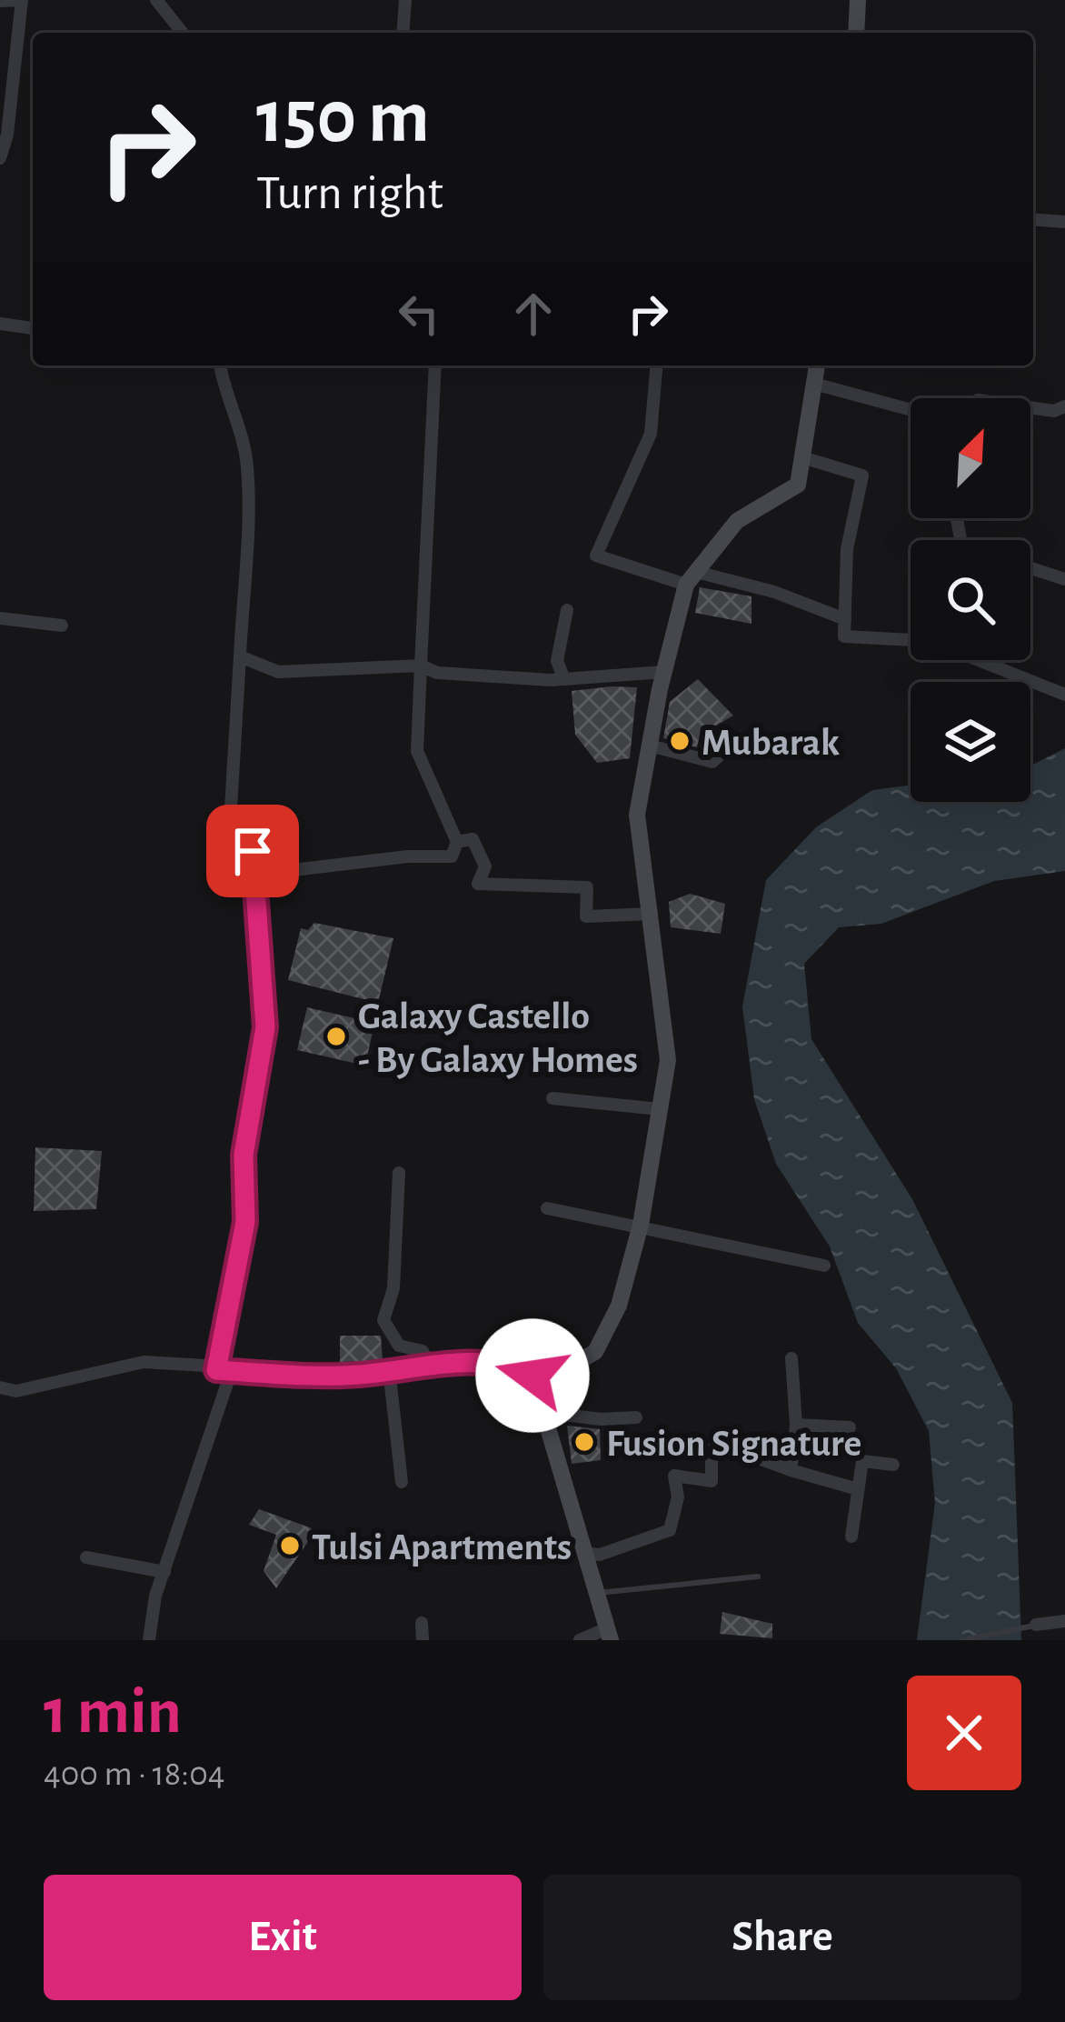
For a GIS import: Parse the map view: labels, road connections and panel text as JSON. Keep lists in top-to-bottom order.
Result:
{
  "places": [
    "Mubarak",
    "Galaxy Castello - By Galaxy Homes",
    "Fusion Signature",
    "Tulsi Apartments"
  ],
  "north": "top right",
  "page": {
    "turn": ["150 m", "Turn right"],
    "heading": ["1 min", "400 m · 18:04"],
    "buttons": ["Exit", "Share"]
  }
}
